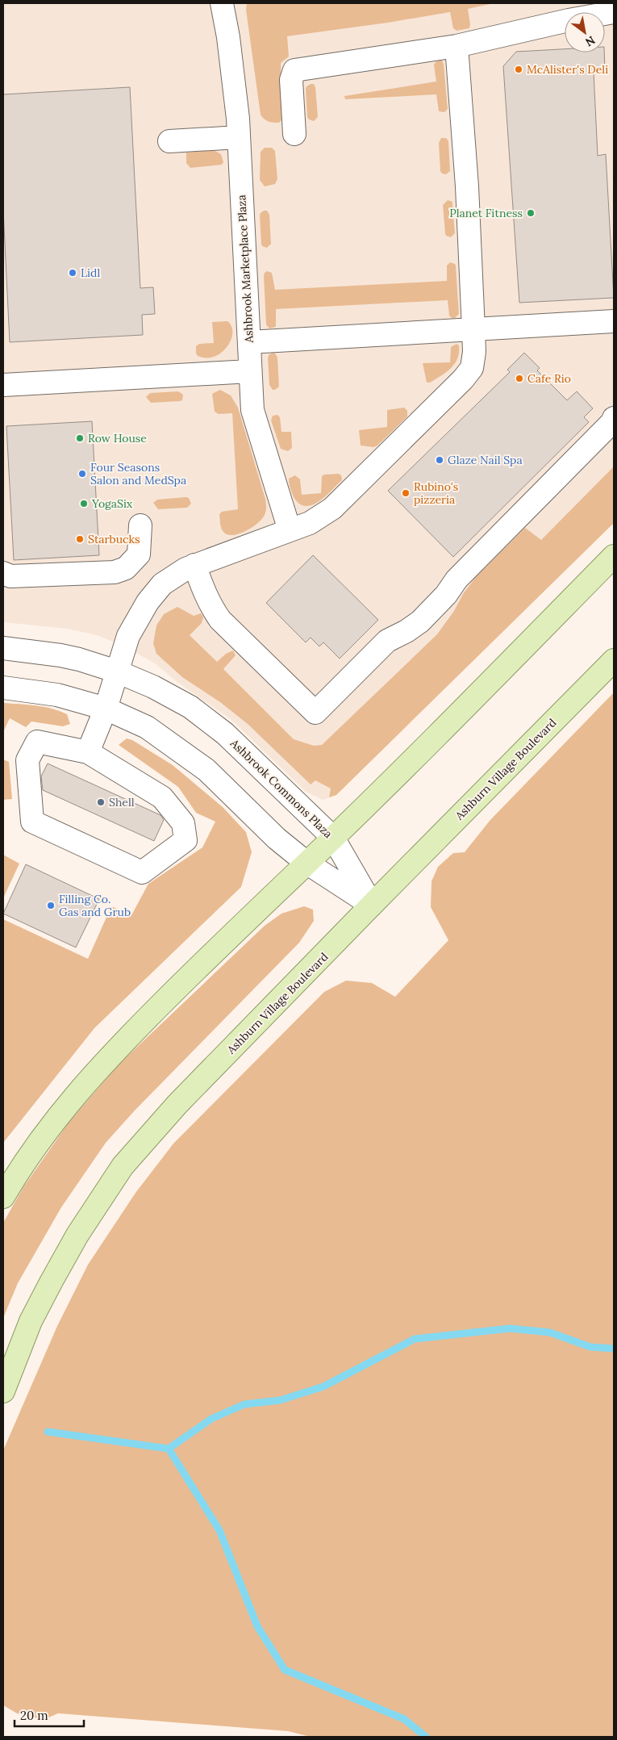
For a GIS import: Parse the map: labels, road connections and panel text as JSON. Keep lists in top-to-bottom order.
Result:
{
  "streets": {
    "main road": ["Ashburn Village Boulevard"],
    "street": ["Ashbrook Marketplace Plaza", "Ashbrook Commons Plaza"]
  },
  "crossings": [
    ["Ashburn Village Boulevard", "Ashbrook Commons Plaza"]
  ],
  "places": [
    "McAlister's Deli",
    "Planet Fitness",
    "Lidl",
    "Cafe Rio",
    "Row House",
    "Glaze Nail Spa",
    "Four Seasons Salon and MedSpa",
    "Rubino's pizzeria",
    "YogaSix",
    "Starbucks",
    "Shell",
    "Filling Co. Gas and Grub"
  ],
  "scale_bar": "20 m",
  "north": "bottom right"
}
